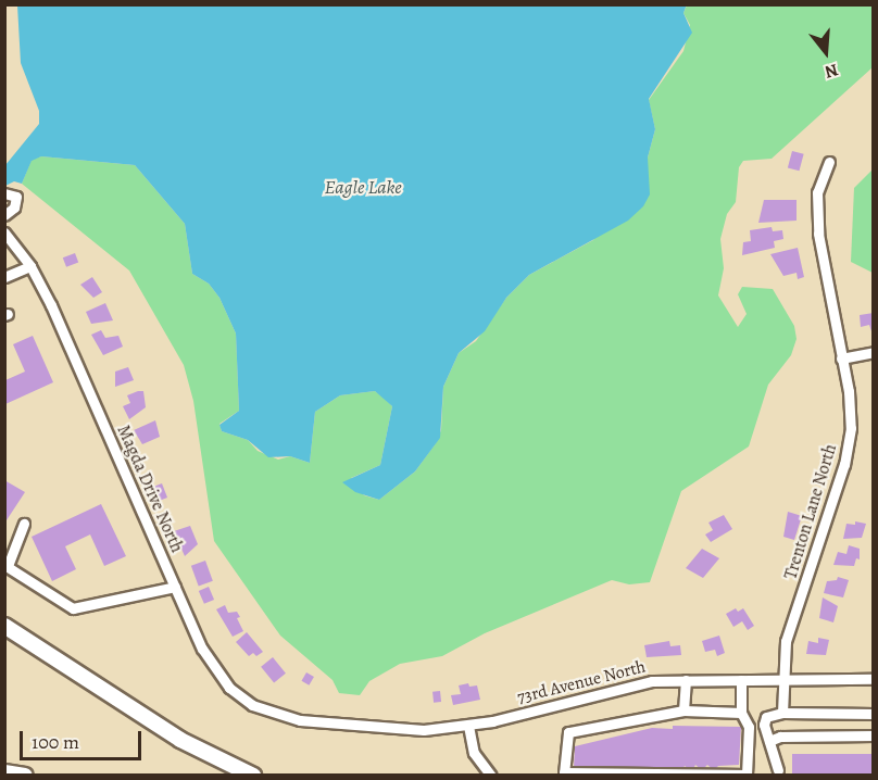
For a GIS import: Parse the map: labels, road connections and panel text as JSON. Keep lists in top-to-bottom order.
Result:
{
  "streets": {
    "street": ["Magda Drive North", "Trenton Lane North", "73rd Avenue North"]
  },
  "crossings": [
    ["Magda Drive North", "73rd Avenue North"],
    ["Trenton Lane North", "73rd Avenue North"]
  ],
  "water": ["Eagle Lake"],
  "scale_bar": "100 m",
  "north": "bottom"
}
